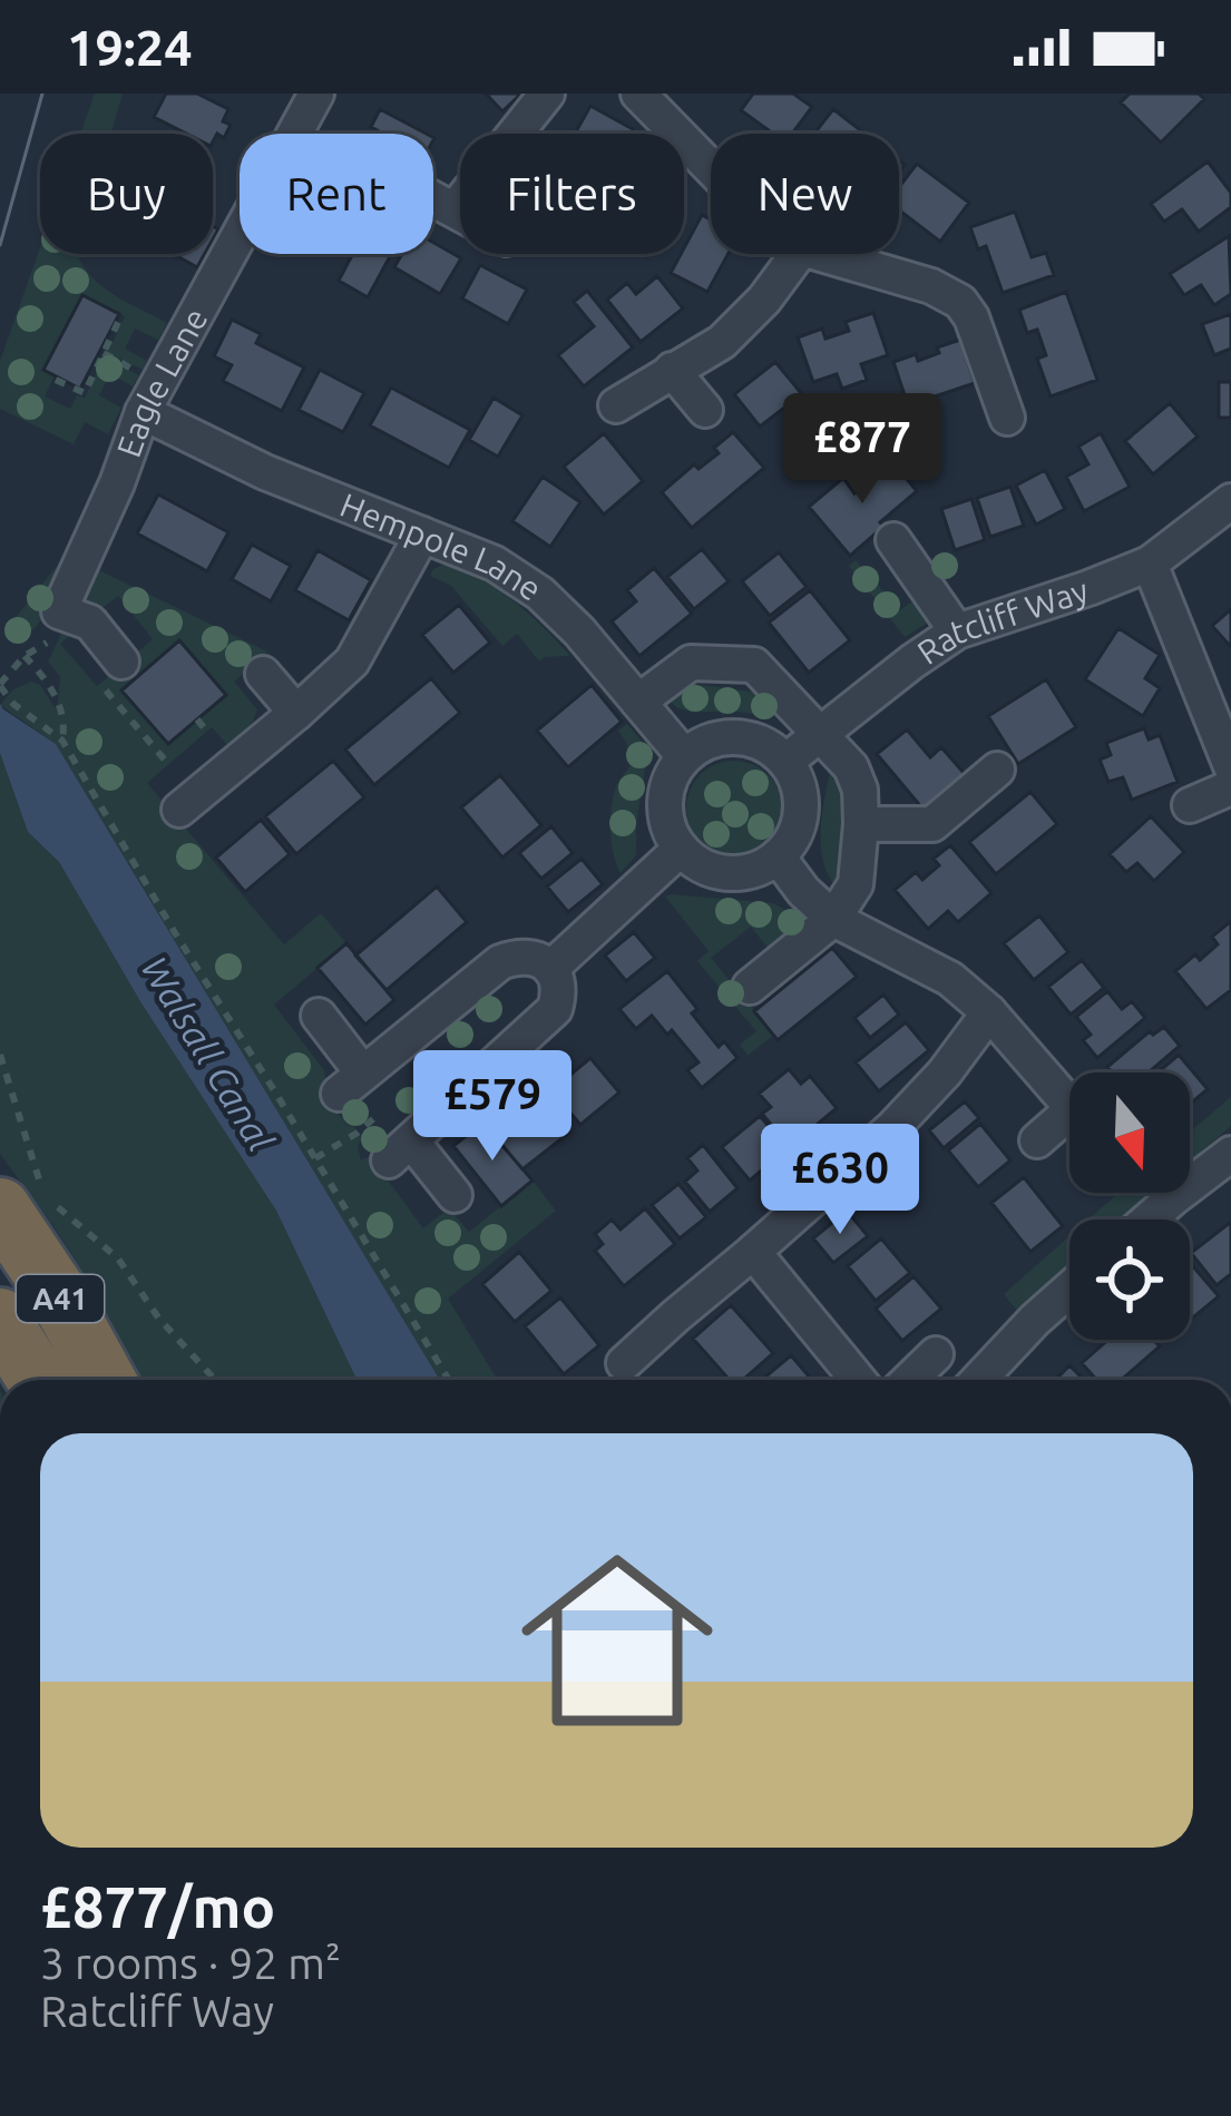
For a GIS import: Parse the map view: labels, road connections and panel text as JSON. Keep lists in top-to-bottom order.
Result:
{
  "streets": {
    "highway": ["A41"],
    "street": ["Eagle Lane", "Hempole Lane", "Ratcliff Way"]
  },
  "crossings": [
    ["Eagle Lane", "Hempole Lane"],
    ["Hempole Lane", "Ratcliff Way"]
  ],
  "water": ["Walsall Canal"],
  "north": "bottom",
  "page": {
    "status": "19:24",
    "chip": [
      "Buy",
      "Rent",
      "Filters",
      "New"
    ],
    "price": ["£877", "£579", "£630"],
    "list": [
      {
        "name": "£877/mo",
        "note": "3 rooms · 92 m² · Ratcliff Way"
      }
    ]
  }
}
